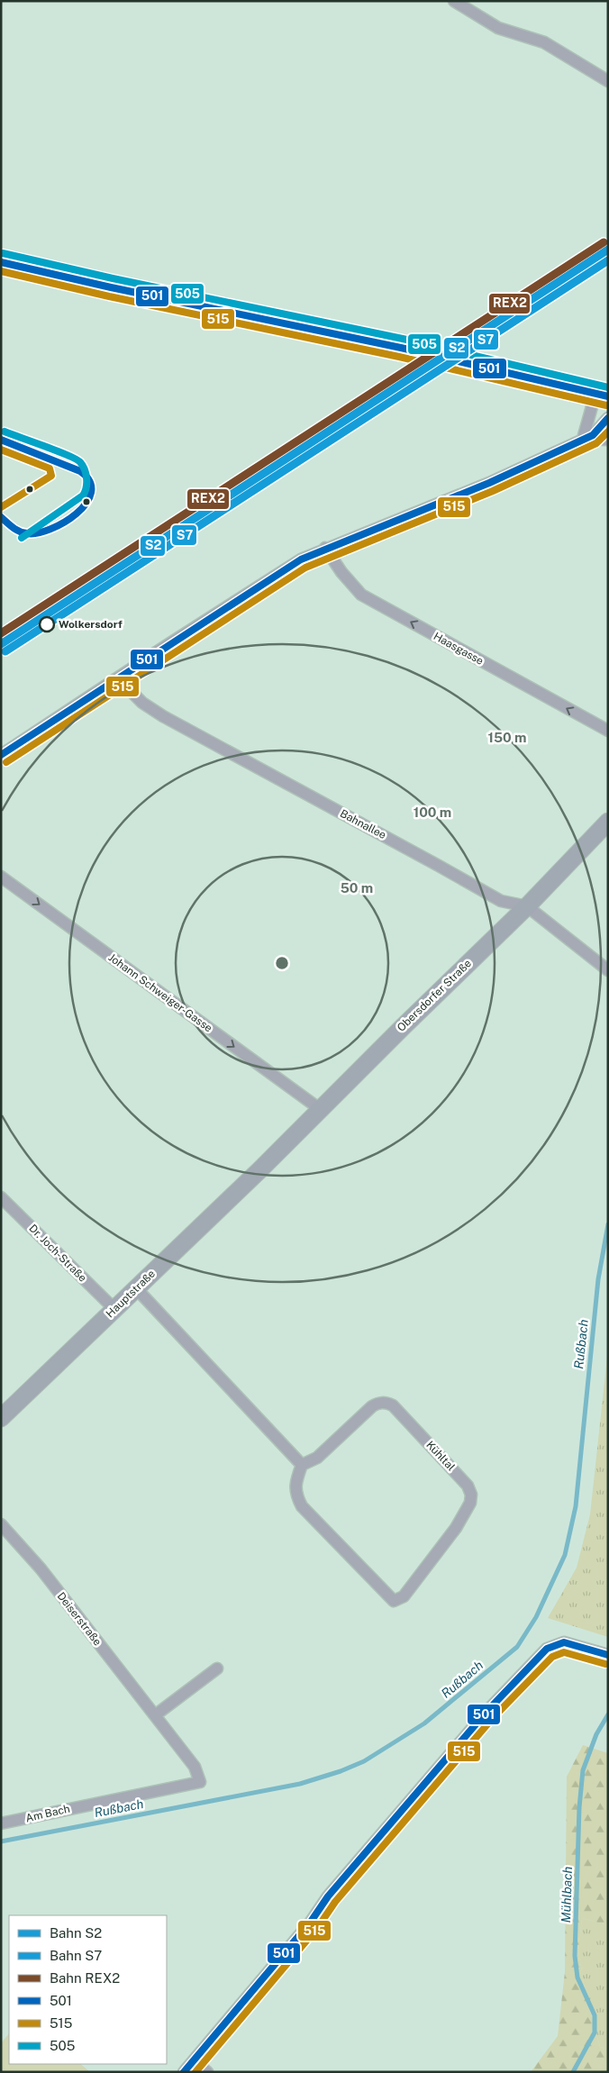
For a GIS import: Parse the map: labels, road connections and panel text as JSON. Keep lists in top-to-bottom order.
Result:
{
  "streets": {
    "main road": ["Obersdorfer Straße", "Hauptstraße"],
    "street": [
      "Haasgasse",
      "Bahnallee",
      "Johann Schweiger-Gasse",
      "Dr. Joch-Straße",
      "Kühltal",
      "Deiserstraße",
      "Am Bach"
    ]
  },
  "crossings": [
    ["Bahnallee", "Obersdorfer Straße"],
    ["Johann Schweiger-Gasse", "Obersdorfer Straße"],
    ["Obersdorfer Straße", "Hauptstraße"],
    ["Dr. Joch-Straße", "Hauptstraße"],
    ["Deiserstraße", "Am Bach"]
  ],
  "one_way": ["Haasgasse", "Johann Schweiger-Gasse"],
  "water": ["Rußbach", "Mühlbach"],
  "places": ["Wolkersdorf"],
  "lines": [
    "rail line REX2",
    "rail line S2",
    "transit line 505",
    "rail line S7",
    "transit line 501",
    "transit line 515"
  ],
  "legend": [
    "Bahn S2",
    "Bahn S7",
    "Bahn REX2",
    "501",
    "515",
    "505"
  ],
  "rings": ["150 m", "100 m", "50 m"]
}
